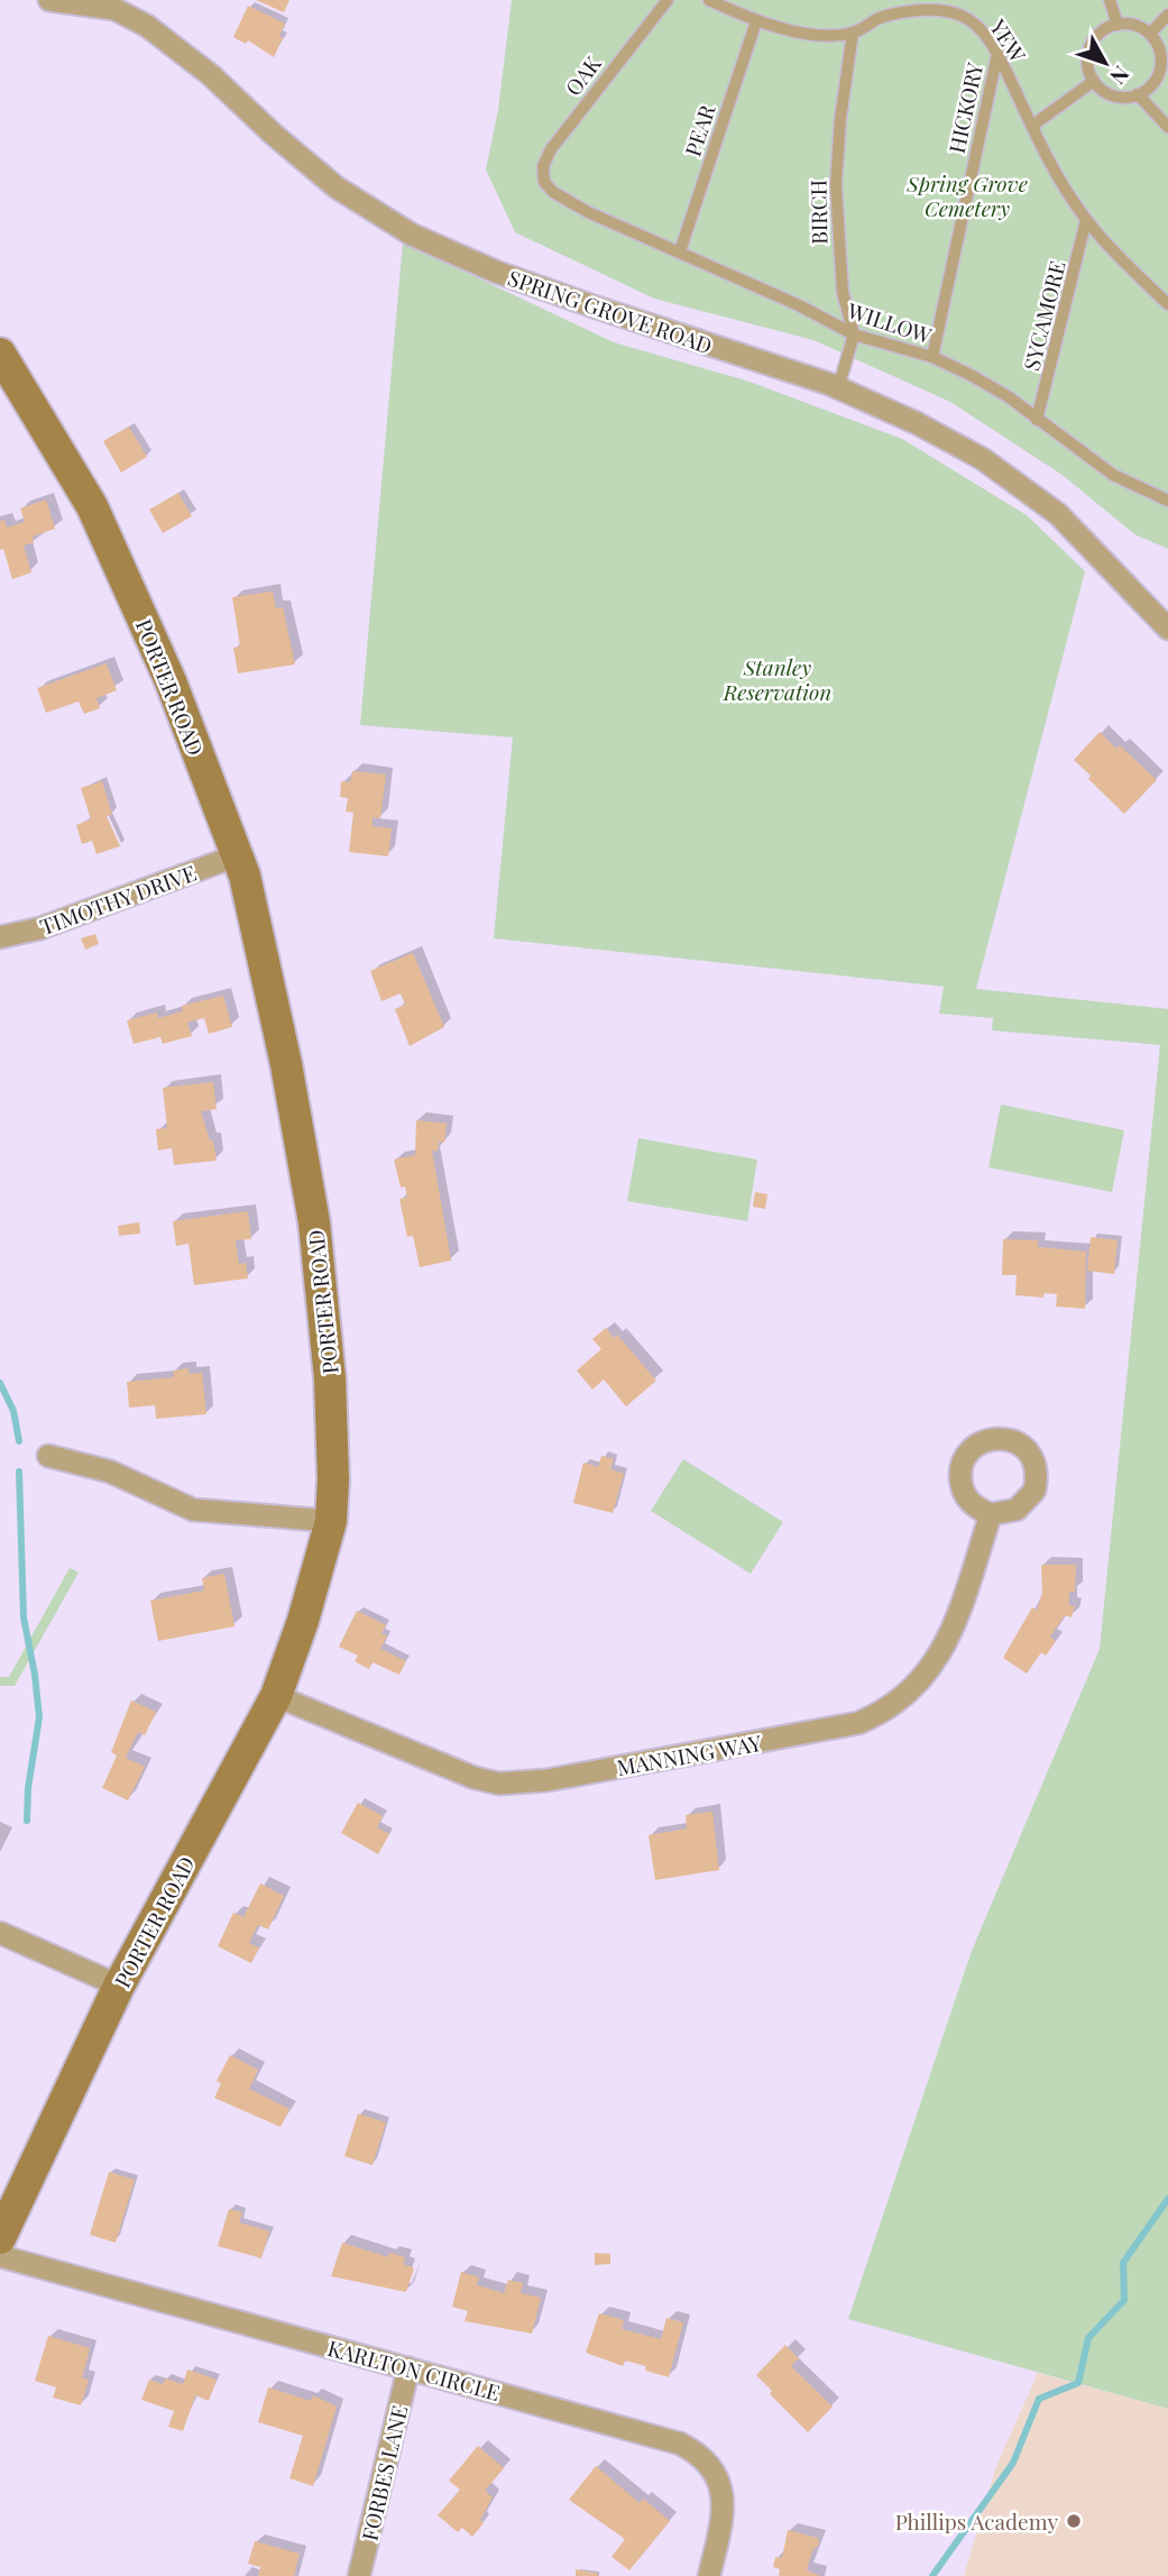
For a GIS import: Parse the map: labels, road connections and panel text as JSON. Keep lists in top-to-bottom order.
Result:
{
  "streets": {
    "street": [
      "SPRING GROVE ROAD",
      "PORTER ROAD",
      "TIMOTHY DRIVE",
      "MANNING WAY",
      "KARLTON CIRCLE",
      "FORBES LANE"
    ],
    "lane": [
      "YEW",
      "OAK",
      "HICKORY",
      "PEAR",
      "BIRCH",
      "SYCAMORE",
      "WILLOW"
    ]
  },
  "crossings": [
    ["YEW", "HICKORY"],
    ["YEW", "PEAR"],
    ["YEW", "BIRCH"],
    ["YEW", "SYCAMORE"],
    ["OAK", "WILLOW"],
    ["HICKORY", "WILLOW"],
    ["PEAR", "WILLOW"],
    ["BIRCH", "WILLOW"],
    ["SYCAMORE", "WILLOW"],
    ["PORTER ROAD", "TIMOTHY DRIVE"],
    ["PORTER ROAD", "MANNING WAY"],
    ["KARLTON CIRCLE", "FORBES LANE"]
  ],
  "parks": ["Spring Grove Cemetery", "Stanley Reservation"],
  "places": ["Phillips Academy"],
  "north": "bottom right"
}
